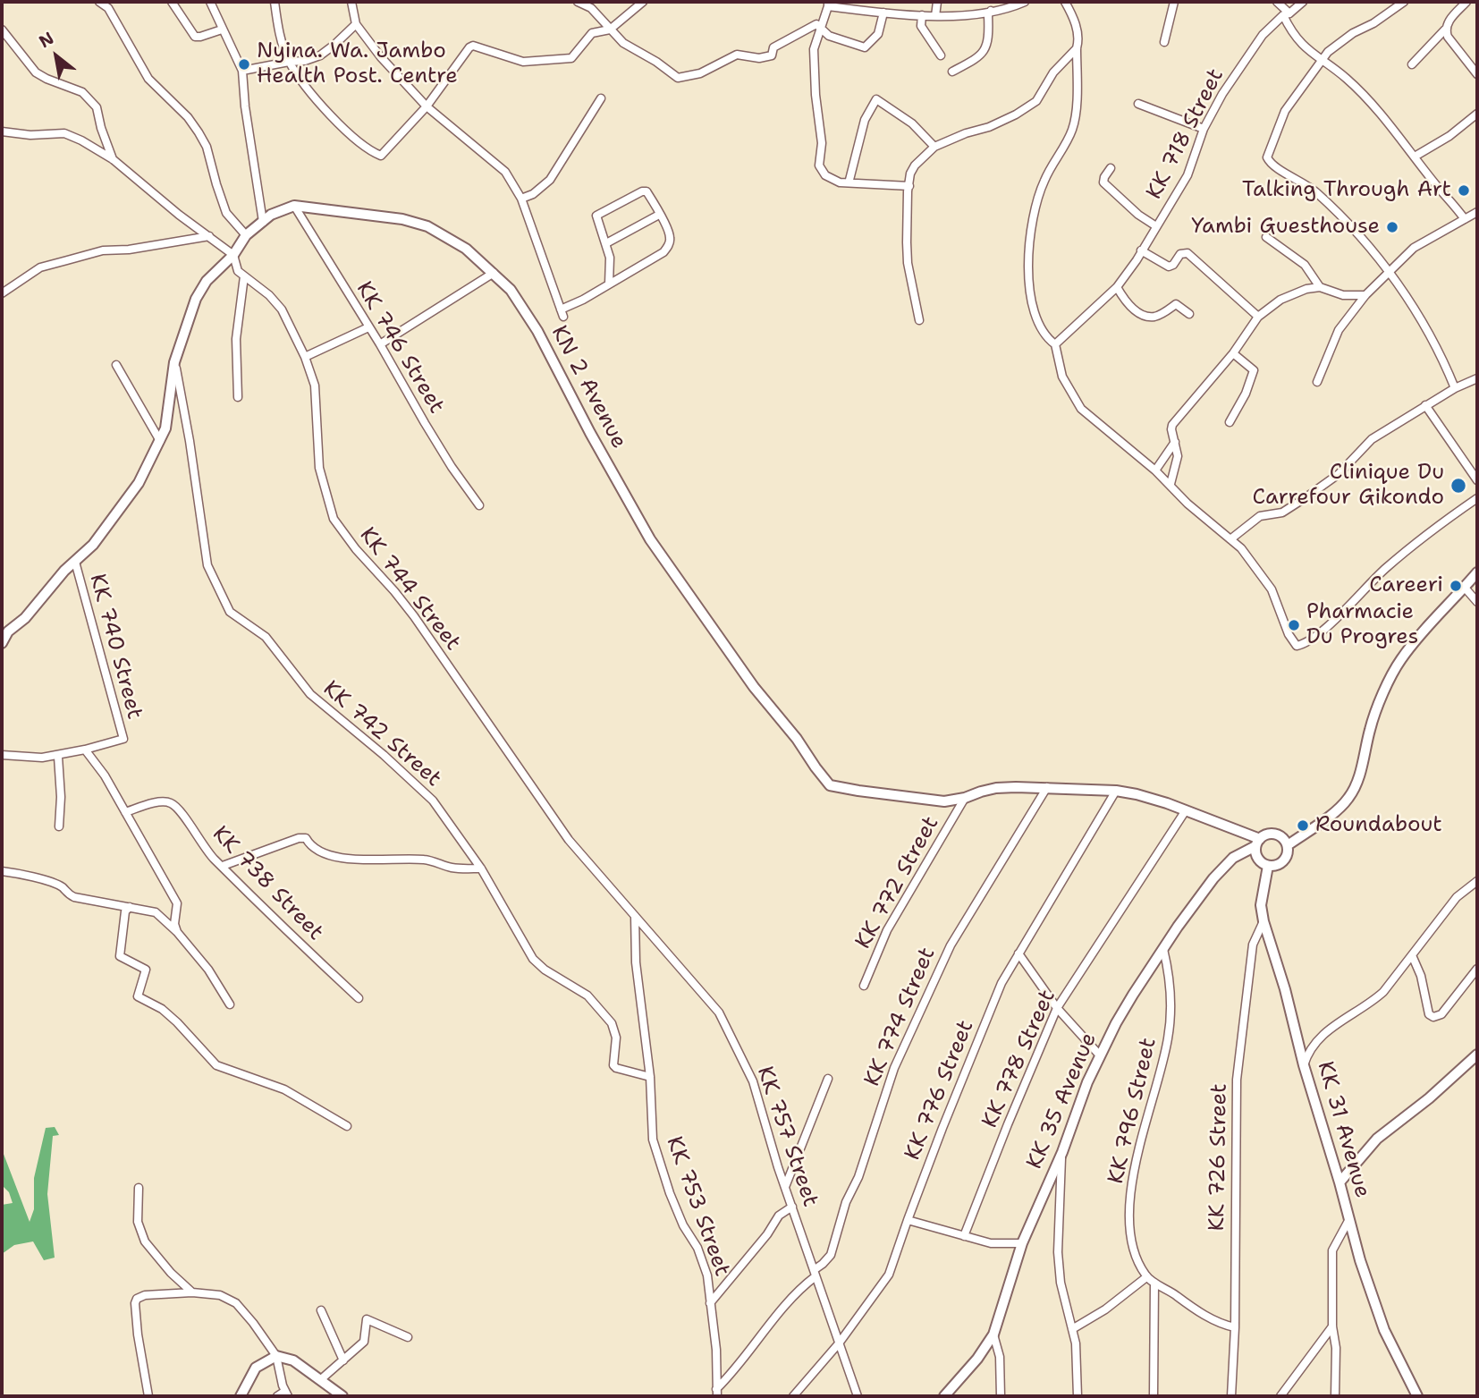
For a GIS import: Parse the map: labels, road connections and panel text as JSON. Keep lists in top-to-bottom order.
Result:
{
  "streets": {
    "main road": ["KN 2 Avenue", "KK 35 Avenue", "KK 31 Avenue"],
    "street": [
      "KK 718 Street",
      "KK 746 Street",
      "KK 744 Street",
      "KK 740 Street",
      "KK 742 Street",
      "KK 772 Street",
      "KK 738 Street",
      "KK 774 Street",
      "KK 778 Street",
      "KK 776 Street",
      "KK 796 Street",
      "KK 757 Street",
      "KK 726 Street",
      "KK 753 Street"
    ]
  },
  "crossings": [
    ["KK 746 Street", "KN 2 Avenue"],
    ["KN 2 Avenue", "KK 772 Street"],
    ["KN 2 Avenue", "KK 774 Street"],
    ["KN 2 Avenue", "KK 778 Street"],
    ["KN 2 Avenue", "KK 776 Street"],
    ["KN 2 Avenue", "KK 35 Avenue"],
    ["KN 2 Avenue", "KK 31 Avenue"],
    ["KK 744 Street", "KK 757 Street"],
    ["KK 744 Street", "KK 753 Street"],
    ["KK 742 Street", "KK 753 Street"],
    ["KK 774 Street", "KK 757 Street"],
    ["KK 774 Street", "KK 753 Street"],
    ["KK 776 Street", "KK 757 Street"],
    ["KK 35 Avenue", "KK 796 Street"],
    ["KK 35 Avenue", "KK 31 Avenue"],
    ["KK 31 Avenue", "KK 726 Street"],
    ["KK 757 Street", "KK 753 Street"]
  ],
  "places": [
    "Nyina. Wa. Jambo Health Post. Centre",
    "Talking Through Art",
    "Yambi Guesthouse",
    "Clinique Du Carrefour Gikondo",
    "Careeri",
    "Pharmacie Du Progres",
    "Roundabout"
  ],
  "north": "top left"
}
